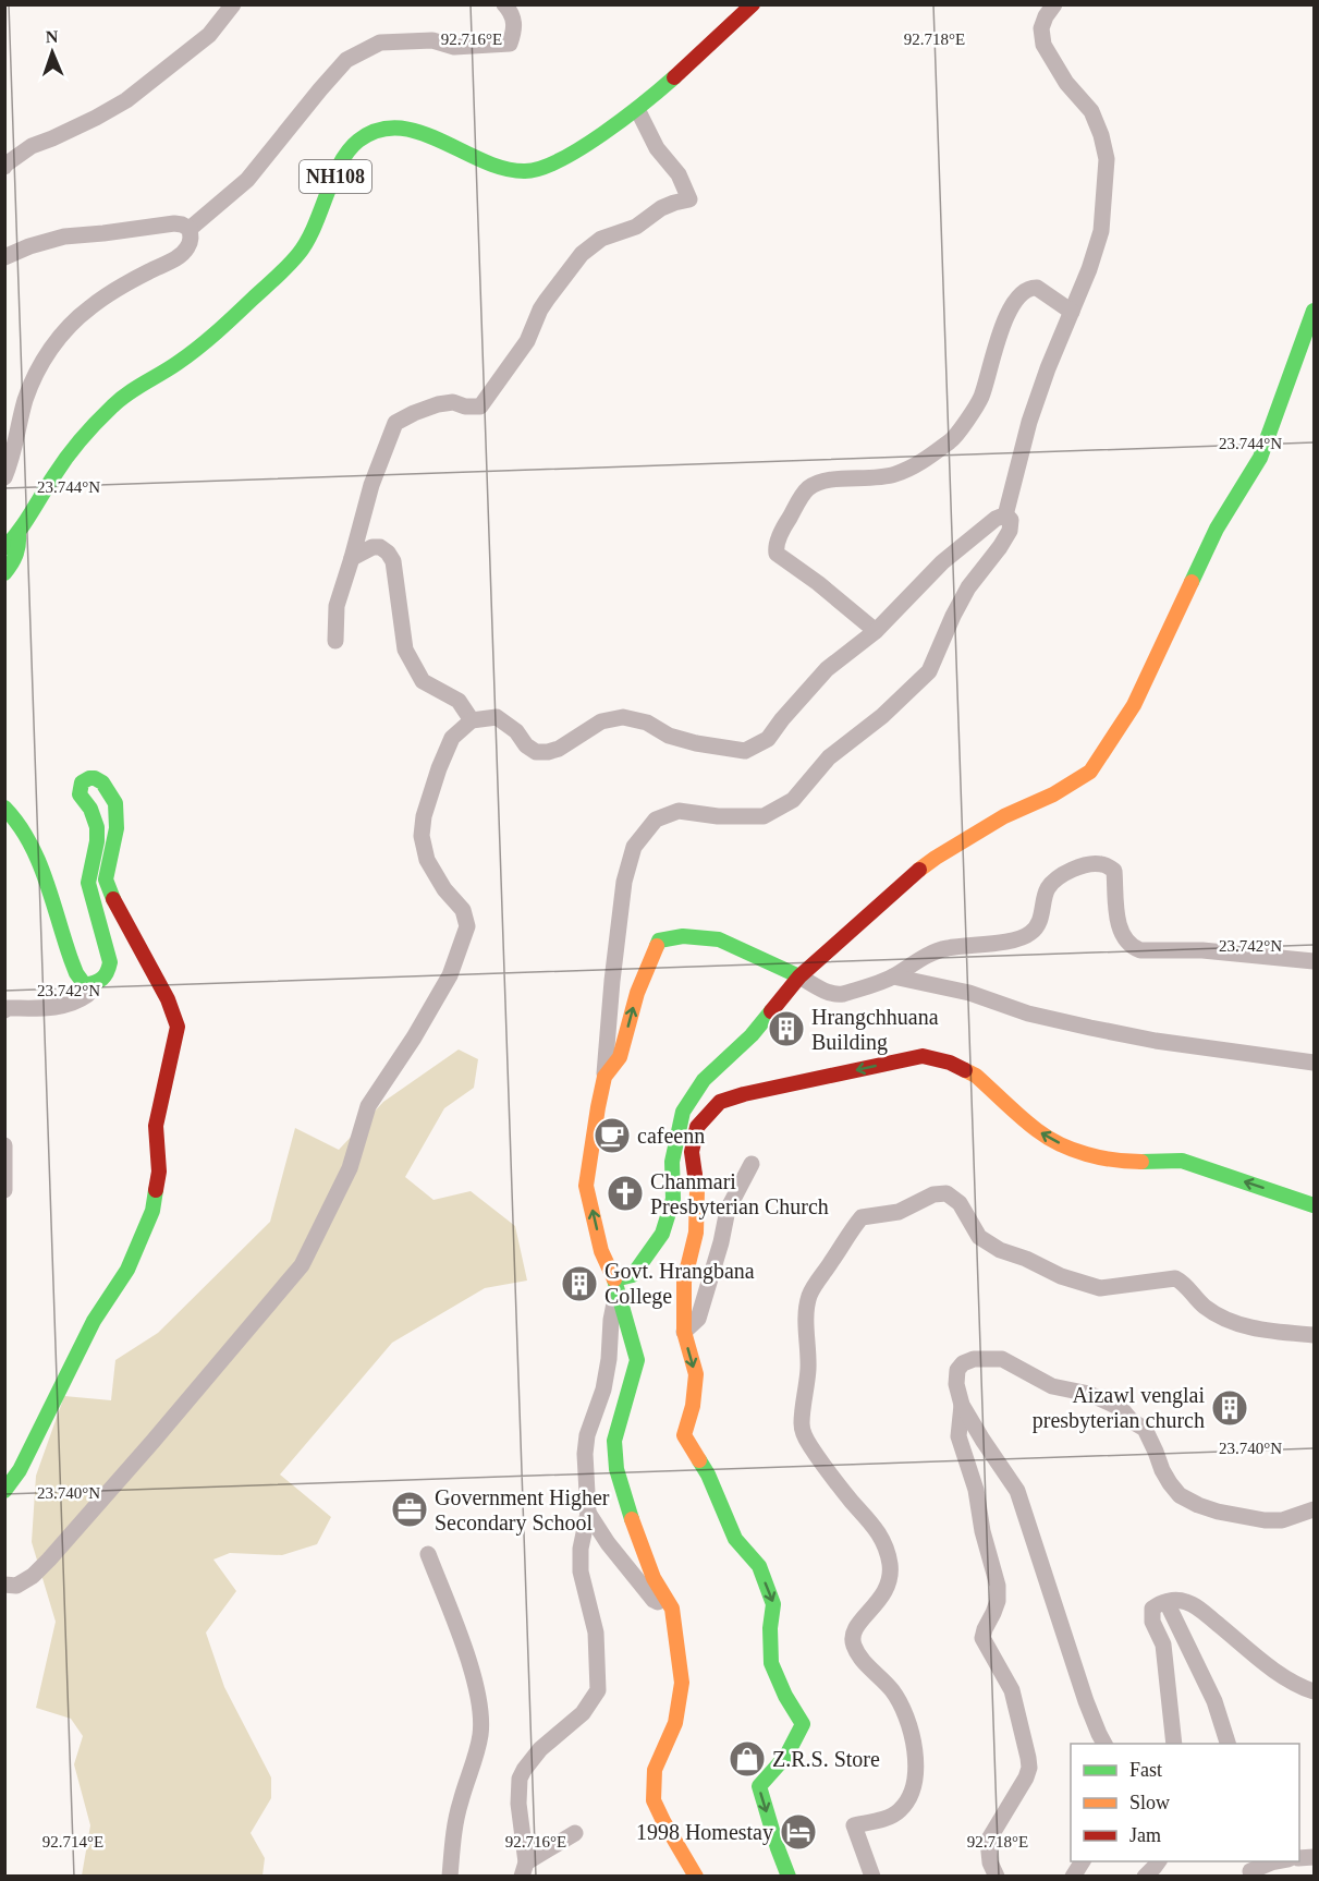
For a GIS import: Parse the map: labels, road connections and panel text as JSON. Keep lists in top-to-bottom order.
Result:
{
  "streets": {
    "main road": ["NH108"]
  },
  "places": {
    "building": ["Hrangchhuana Building", "Govt. Hrangbana College", "Aizawl venglai presbyterian church"],
    "cafe": ["cafeenn"],
    "church": ["Chanmari Presbyterian Church"],
    "office": ["Government Higher Secondary School"],
    "shop": ["Z.R.S. Store"],
    "hotel": ["1998 Homestay"]
  },
  "legend": ["Fast", "Slow", "Jam"],
  "north": "top",
  "coordinates": [
    "92.716°E",
    "92.718°E",
    "23.744°N",
    "23.742°N",
    "23.740°N",
    "92.714°E"
  ]
}
